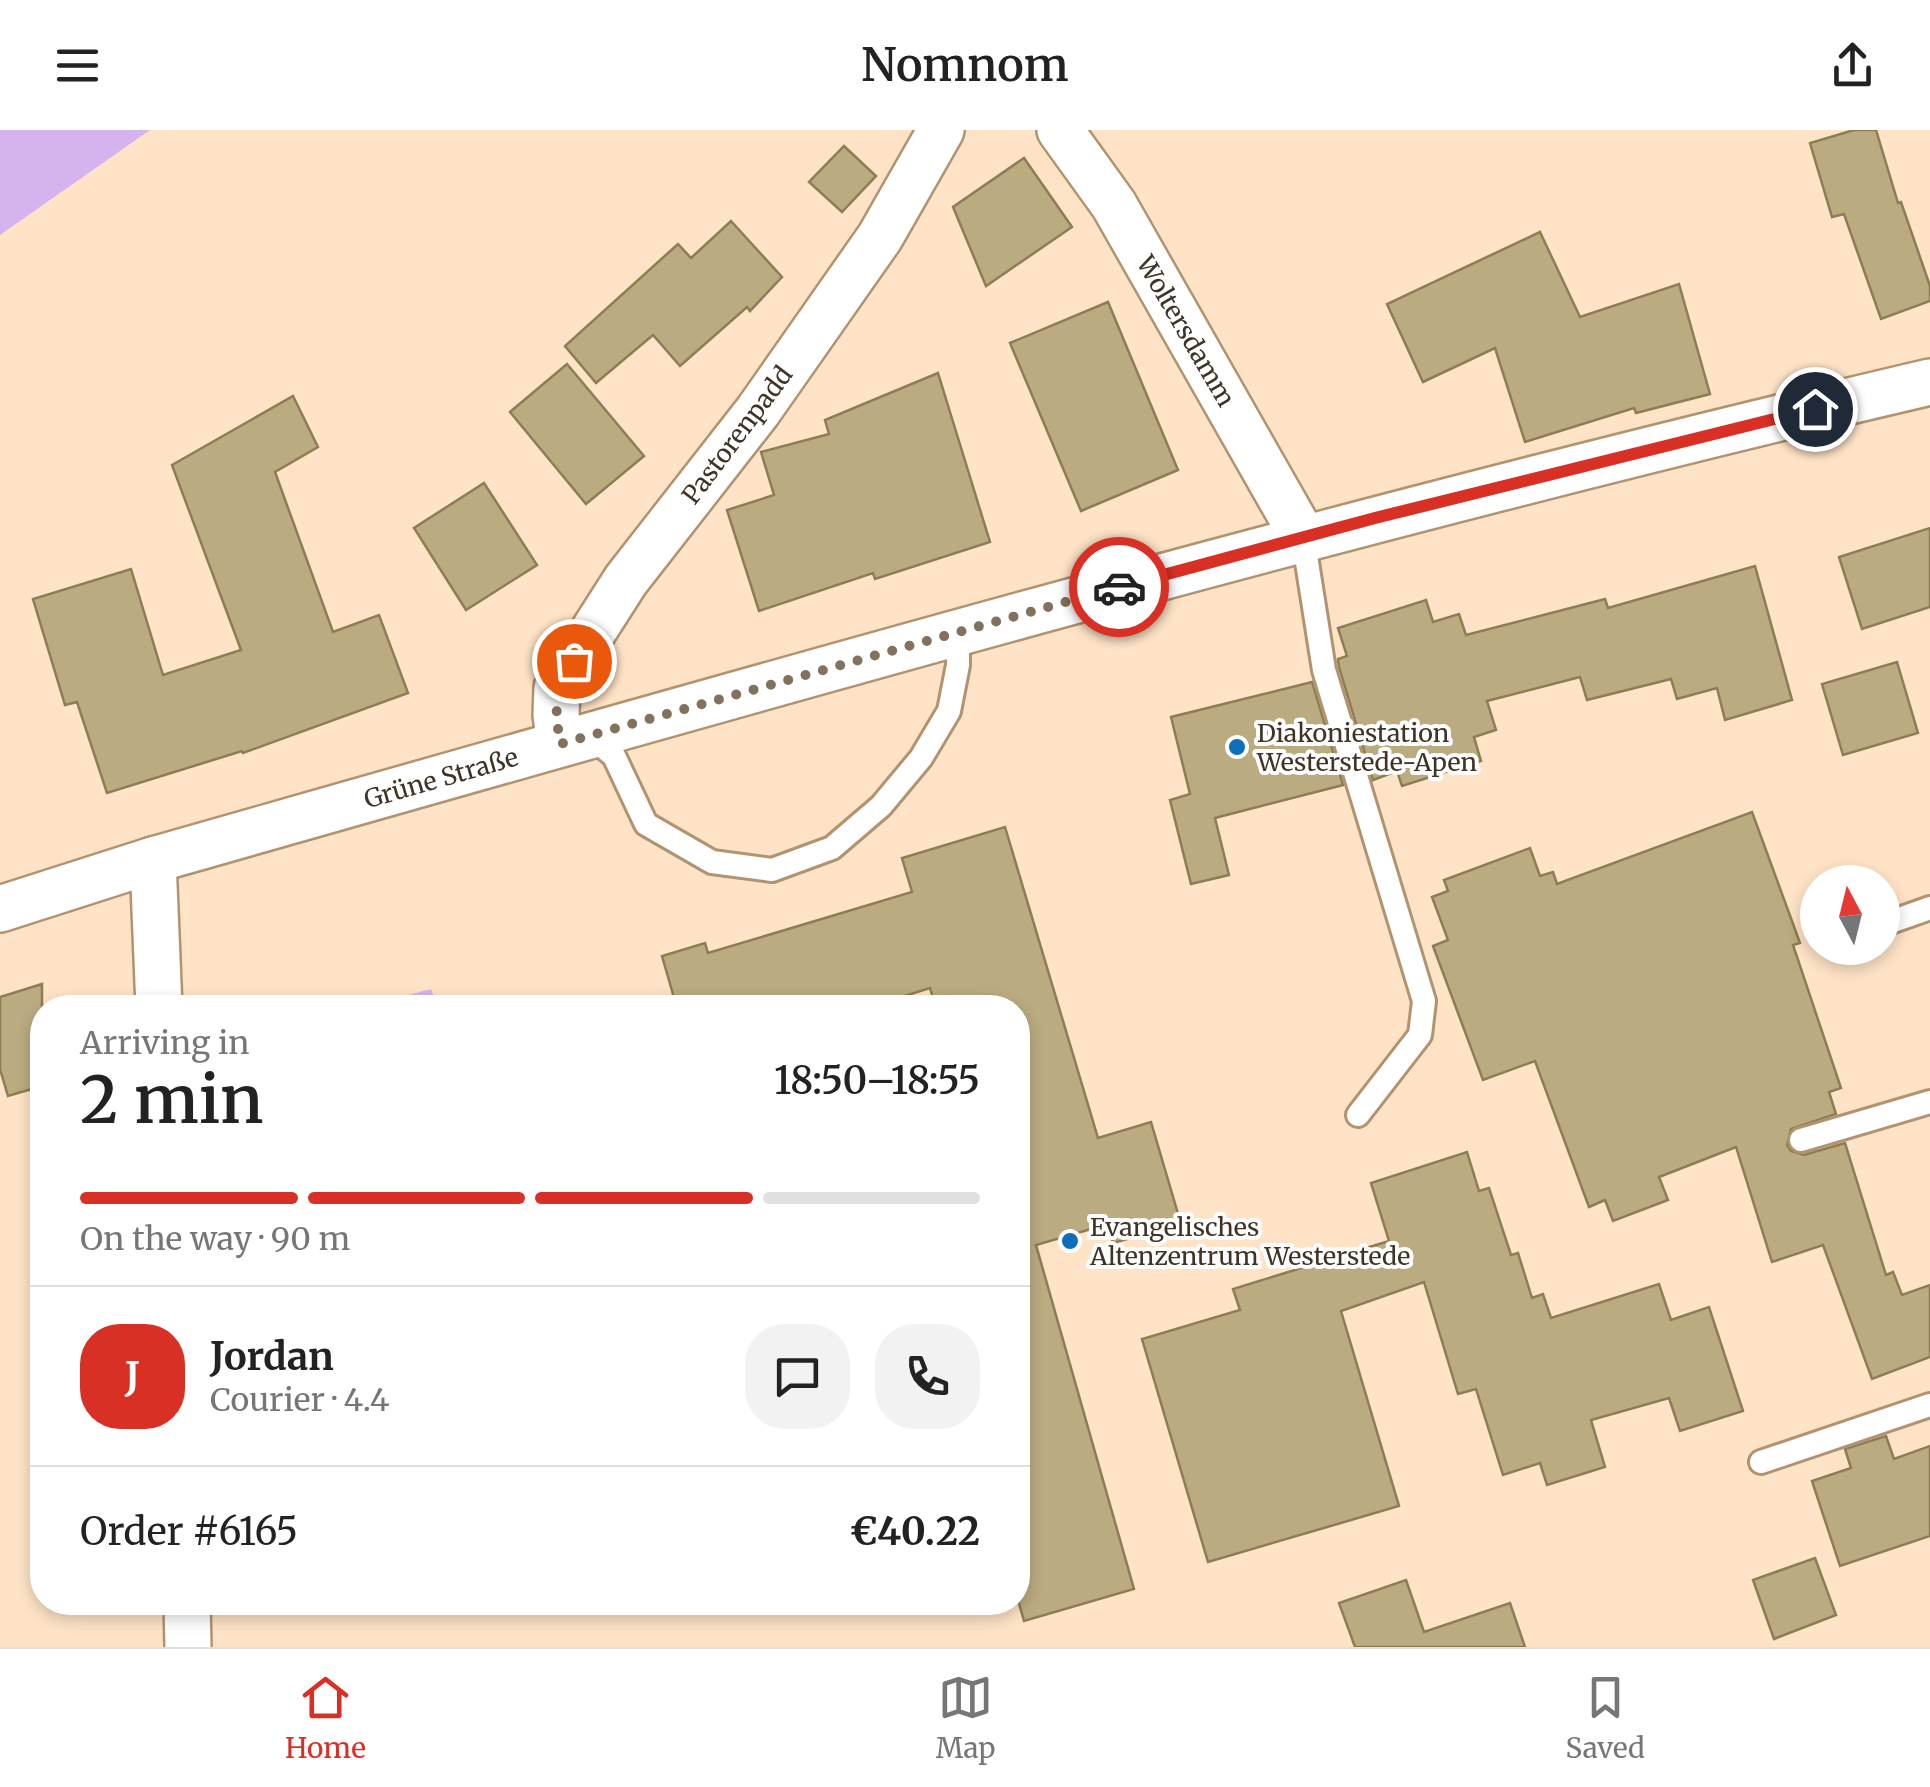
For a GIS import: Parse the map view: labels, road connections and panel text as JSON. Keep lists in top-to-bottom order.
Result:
{
  "streets": {
    "street": ["Woltersdamm", "Pastorenpadd", "Grüne Straße"]
  },
  "crossings": [
    ["Woltersdamm", "Grüne Straße"],
    ["Pastorenpadd", "Grüne Straße"]
  ],
  "places": ["Diakoniestation Westerstede-Apen", "Evangelisches Altenzentrum Westerstede"],
  "north": "top",
  "page": {
    "header": "Nomnom",
    "heading": ["2 min", "Arriving in", "18:50–18:55"],
    "panel": [
      "Jordan",
      "Courier · 4.4",
      "Order #6165",
      "€40.22"
    ],
    "bar": "On the way · 90 m",
    "round": "J",
    "tabs": ["Home", "Map", "Saved"]
  }
}
